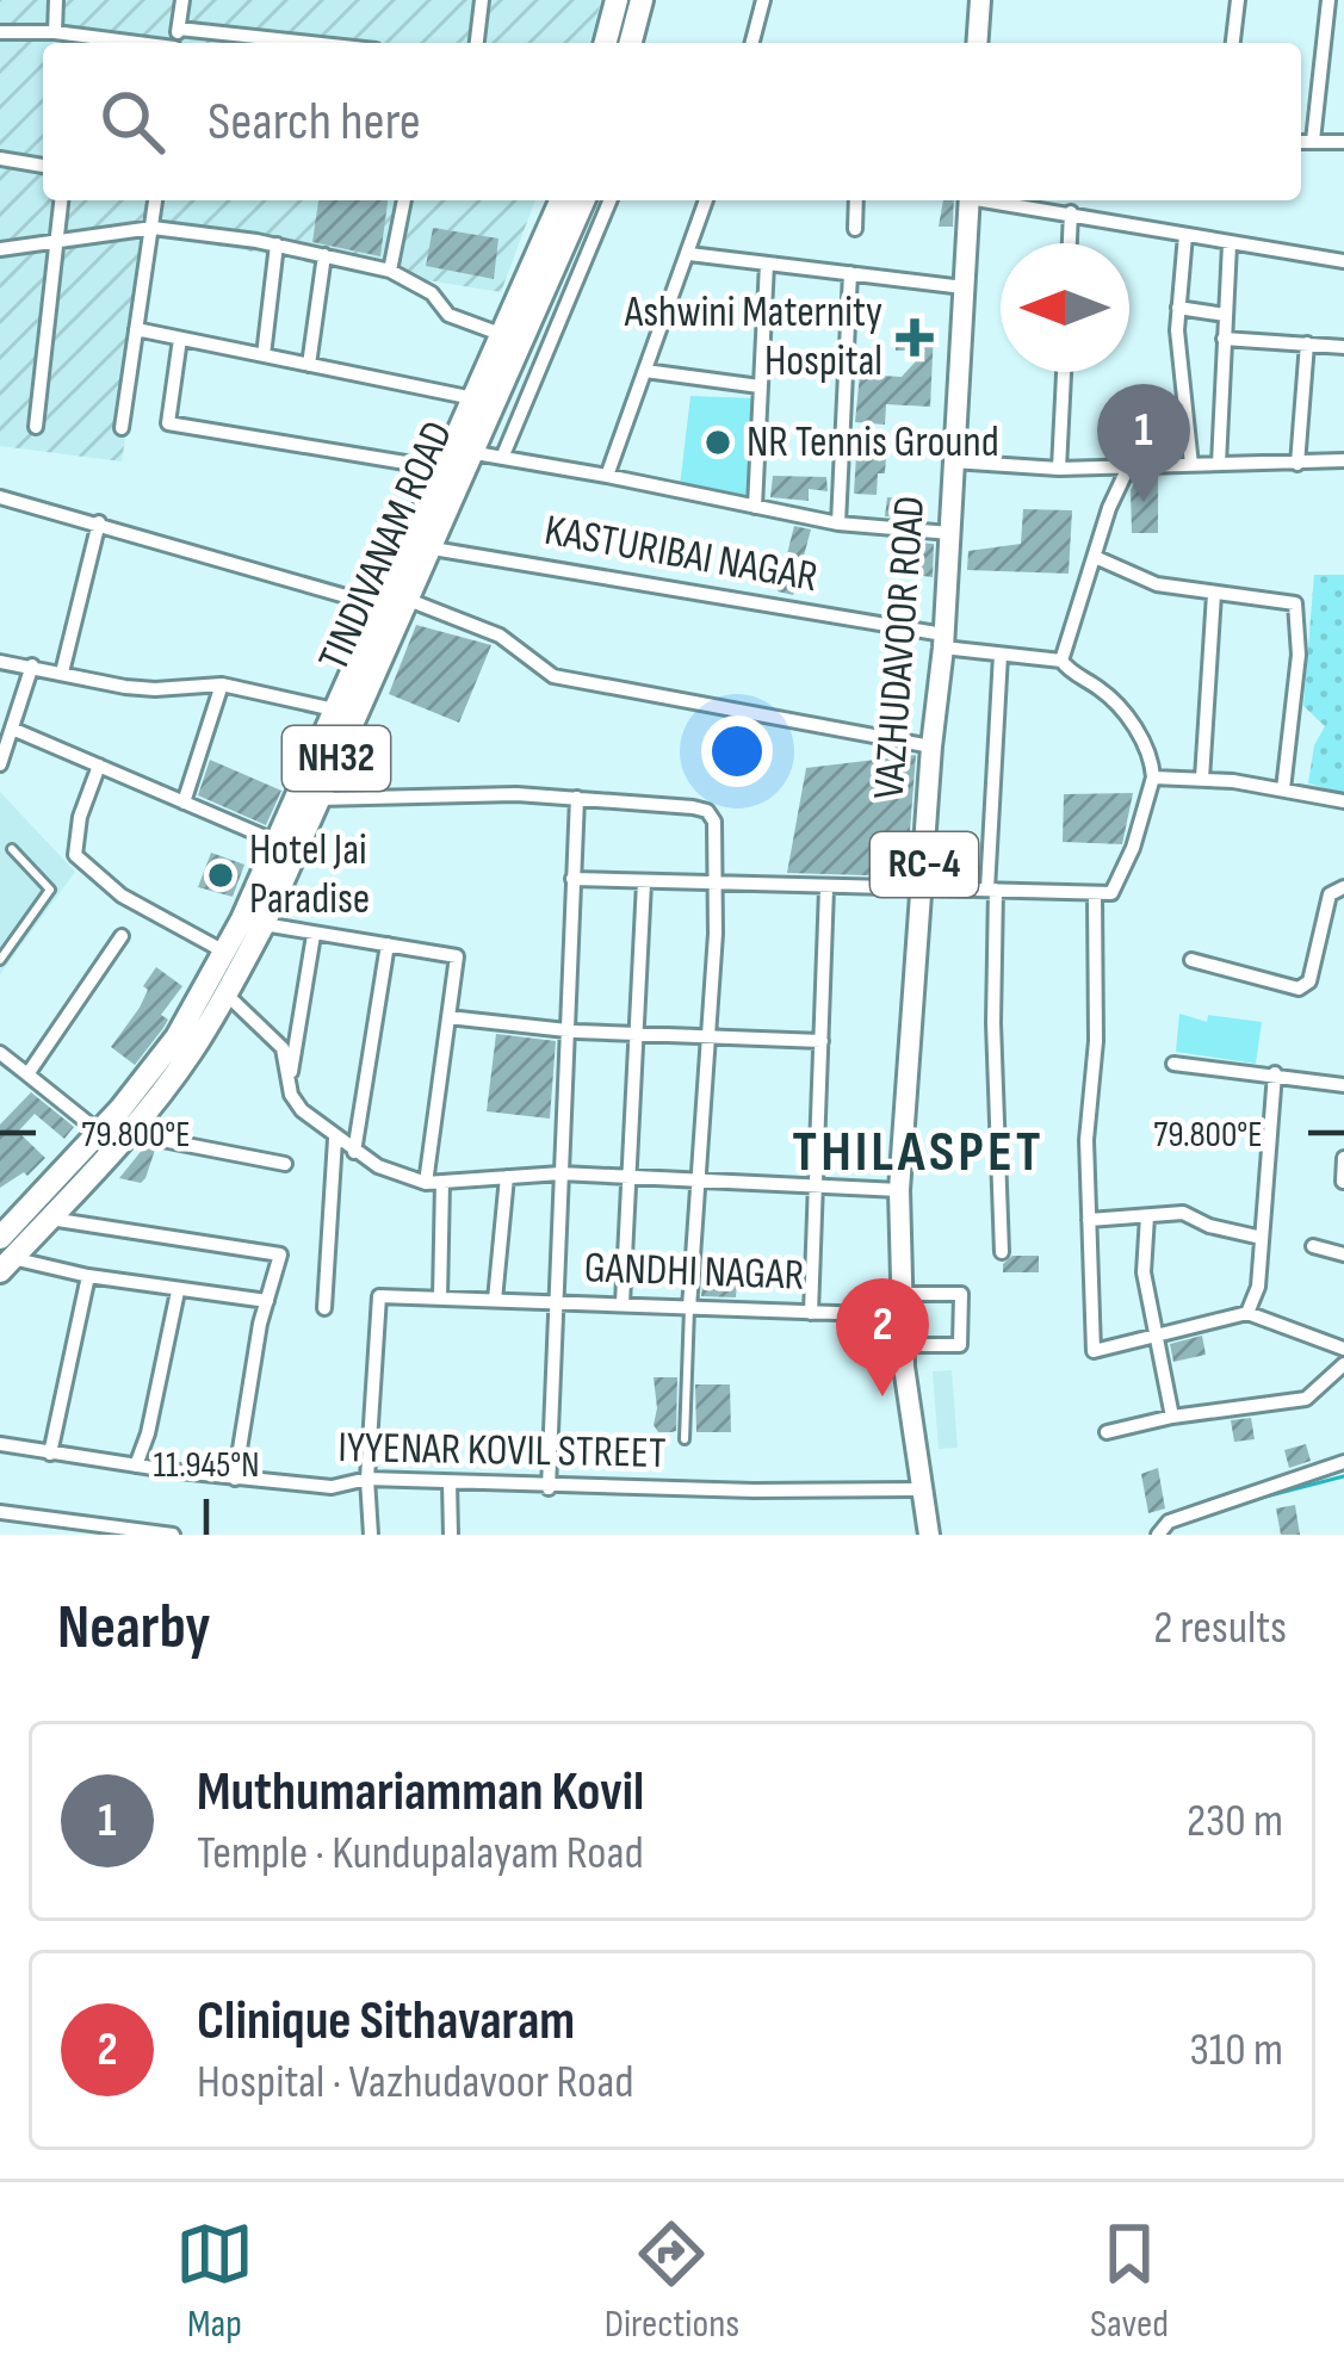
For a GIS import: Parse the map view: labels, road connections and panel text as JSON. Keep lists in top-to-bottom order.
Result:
{
  "streets": {
    "highway": ["TINDIVANAM ROAD", "NH32"],
    "main road": ["VAZHUDAVOOR ROAD", "RC-4"],
    "street": ["KASTURIBAI NAGAR", "GANDHI NAGAR", "IYYENAR KOVIL STREET"]
  },
  "crossings": [
    ["TINDIVANAM ROAD", "KASTURIBAI NAGAR"],
    ["TINDIVANAM ROAD", "NH32"],
    ["KASTURIBAI NAGAR", "VAZHUDAVOOR ROAD"],
    ["KASTURIBAI NAGAR", "NH32"],
    ["VAZHUDAVOOR ROAD", "GANDHI NAGAR"],
    ["VAZHUDAVOOR ROAD", "IYYENAR KOVIL STREET"]
  ],
  "districts": ["THILASPET"],
  "places": {
    "health": ["Ashwini Maternity Hospital"],
    "other": ["NR Tennis Ground", "Hotel Jai Paradise"]
  },
  "north": "left",
  "page": {
    "search": "Search here",
    "pins": ["1", "2"],
    "heading": ["Nearby", "2 results"],
    "list": [
      {
        "mark": "1",
        "name": "Muthumariamman Kovil",
        "note": "Temple · Kundupalayam Road",
        "value": "230 m"
      },
      {
        "mark": "2",
        "name": "Clinique Sithavaram",
        "note": "Hospital · Vazhudavoor Road",
        "value": "310 m"
      }
    ],
    "nav": ["Map", "Directions", "Saved"]
  },
  "coordinates": ["79.800°E", "11.945°N"]
}
